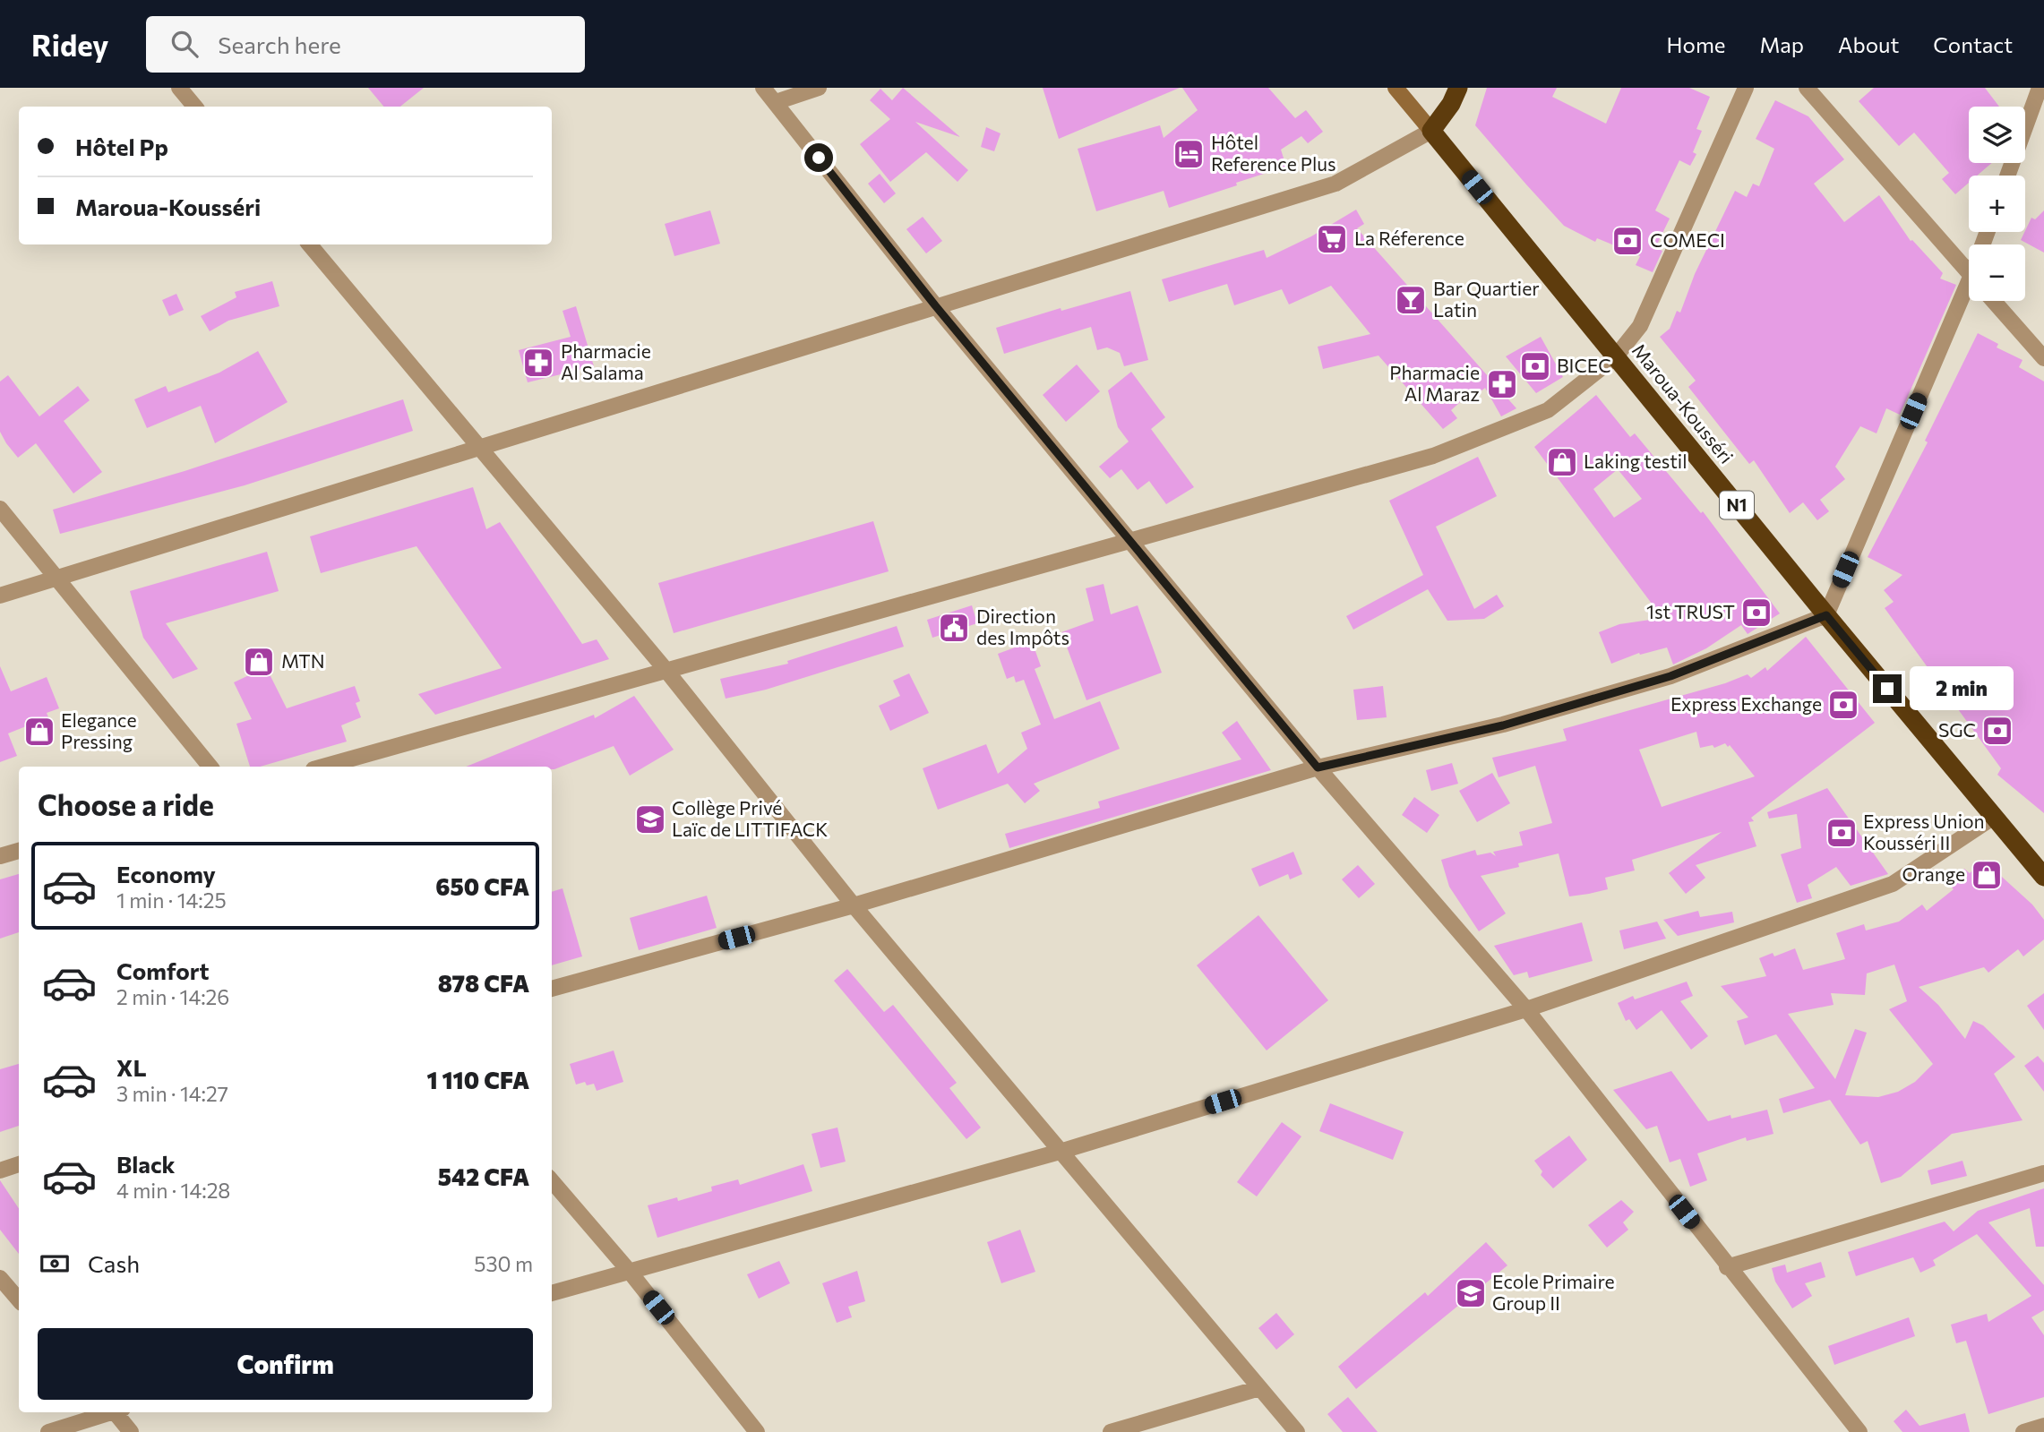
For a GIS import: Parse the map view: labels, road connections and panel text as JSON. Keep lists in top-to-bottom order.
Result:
{
  "streets": {
    "highway": ["Maroua-Kousséri", "N1"]
  },
  "places": {
    "hotel": ["Hôtel Reference Plus"],
    "supermarket": ["La Réference"],
    "bank": [
      "COMECI",
      "BICEC",
      "1st TRUST",
      "Express Exchange",
      "SGC",
      "Express Union Kousséri II"
    ],
    "bar": ["Bar Quartier Latin"],
    "pharmacy": ["Pharmacie Al Salama", "Pharmacie Al Maraz"],
    "shop": [
      "Laking testil",
      "MTN",
      "Elegance Pressing",
      "Orange"
    ],
    "public building": ["Direction des Impôts"],
    "school or university": ["Collège Privé Laïc de LITTIFACK", "Ecole Primaire Group II"]
  },
  "page": {
    "header": "Ridey",
    "search": "Search here",
    "nav": [
      "Home",
      "Map",
      "About",
      "Contact"
    ],
    "map_buttons": ["+", "−"],
    "banner": ["Hôtel Pp", "Maroua-Kousséri"],
    "bubble": "2 min",
    "heading": "Choose a ride",
    "list": [
      {
        "name": "Economy",
        "note": "1 min · 14:25",
        "value": "650 CFA"
      },
      {
        "name": "Comfort",
        "note": "2 min · 14:26",
        "value": "878 CFA"
      },
      {
        "name": "XL",
        "note": "3 min · 14:27",
        "value": "1 110 CFA"
      },
      {
        "name": "Black",
        "note": "4 min · 14:28",
        "value": "542 CFA"
      }
    ],
    "pay": ["Cash", "530 m"],
    "buttons": "Confirm"
  }
}
